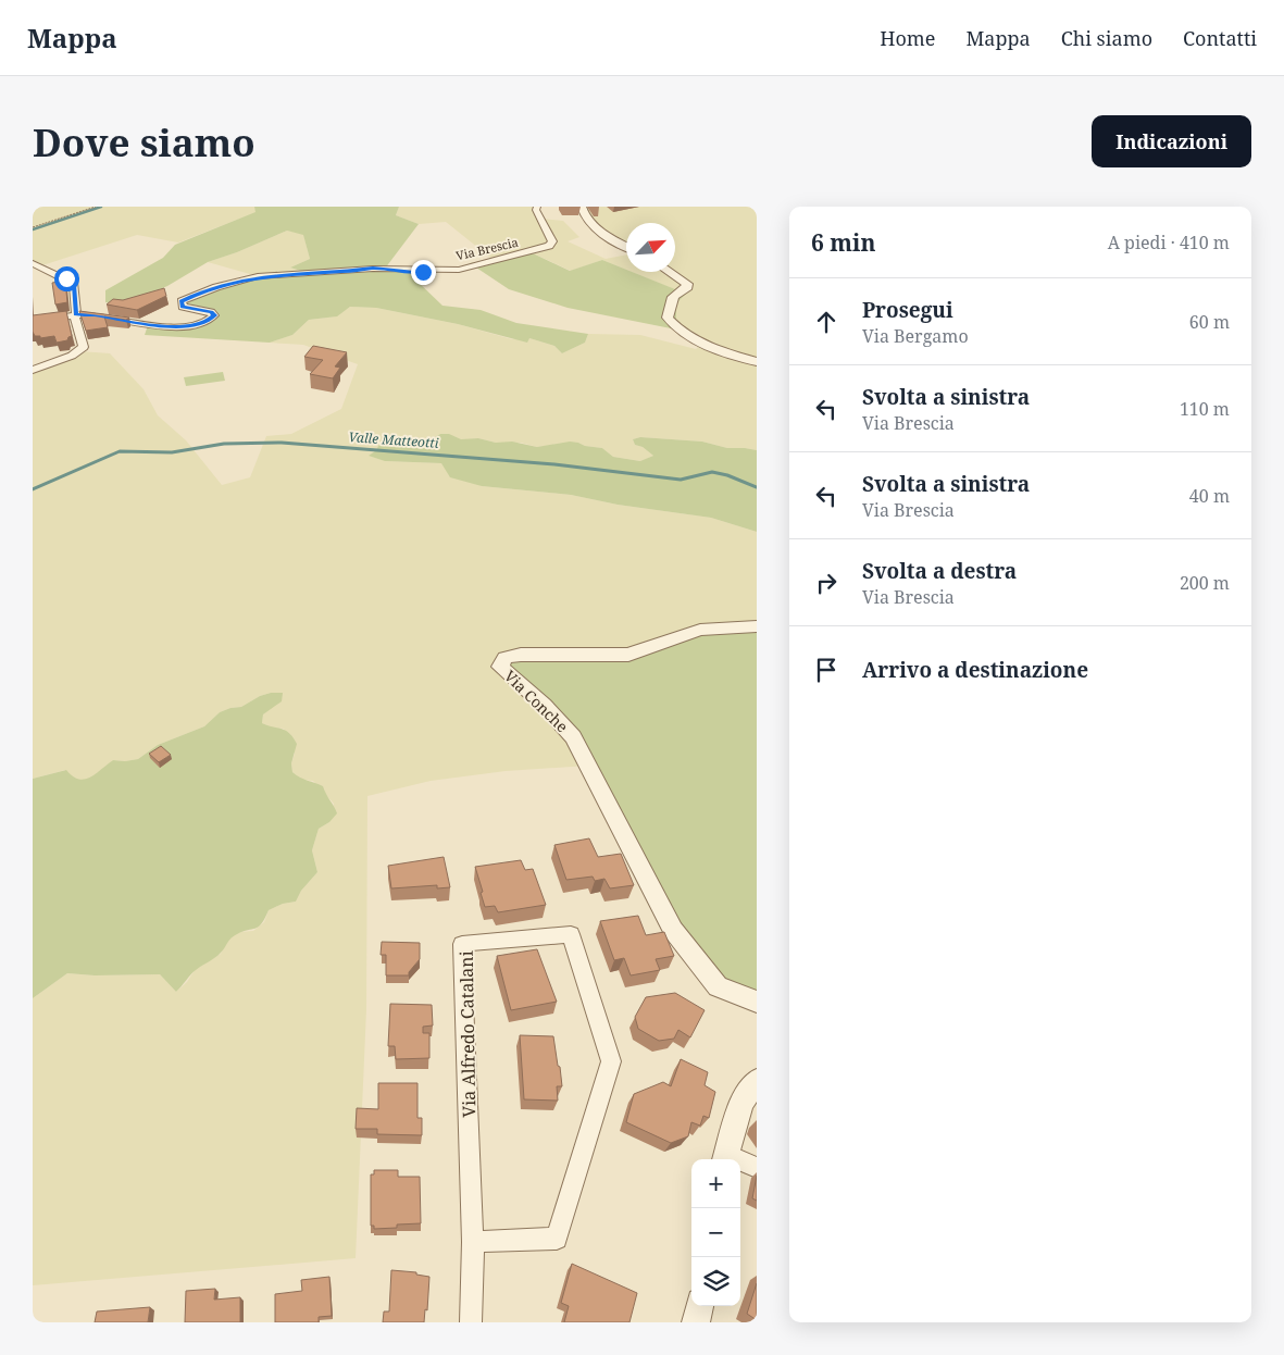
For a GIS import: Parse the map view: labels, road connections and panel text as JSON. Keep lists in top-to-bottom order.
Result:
{
  "streets": {
    "street": ["Via Brescia", "Via Conche", "Via Alfredo Catalani"]
  },
  "water": ["Valle Matteotti"],
  "north": "top right",
  "page": {
    "header": "Mappa",
    "nav": [
      "Home",
      "Mappa",
      "Chi siamo",
      "Contatti"
    ],
    "buttons": "Indicazioni",
    "title": "Dove siamo",
    "heading": ["6 min", "A piedi · 410 m"],
    "list": [
      ["Prosegui", "Via Bergamo", "60 m"],
      ["Svolta a sinistra", "Via Brescia", "110 m"],
      ["Svolta a sinistra", "Via Brescia", "40 m"],
      ["Svolta a destra", "Via Brescia", "200 m"],
      "Arrivo a destinazione"
    ],
    "map_buttons": ["+", "−"]
  }
}
